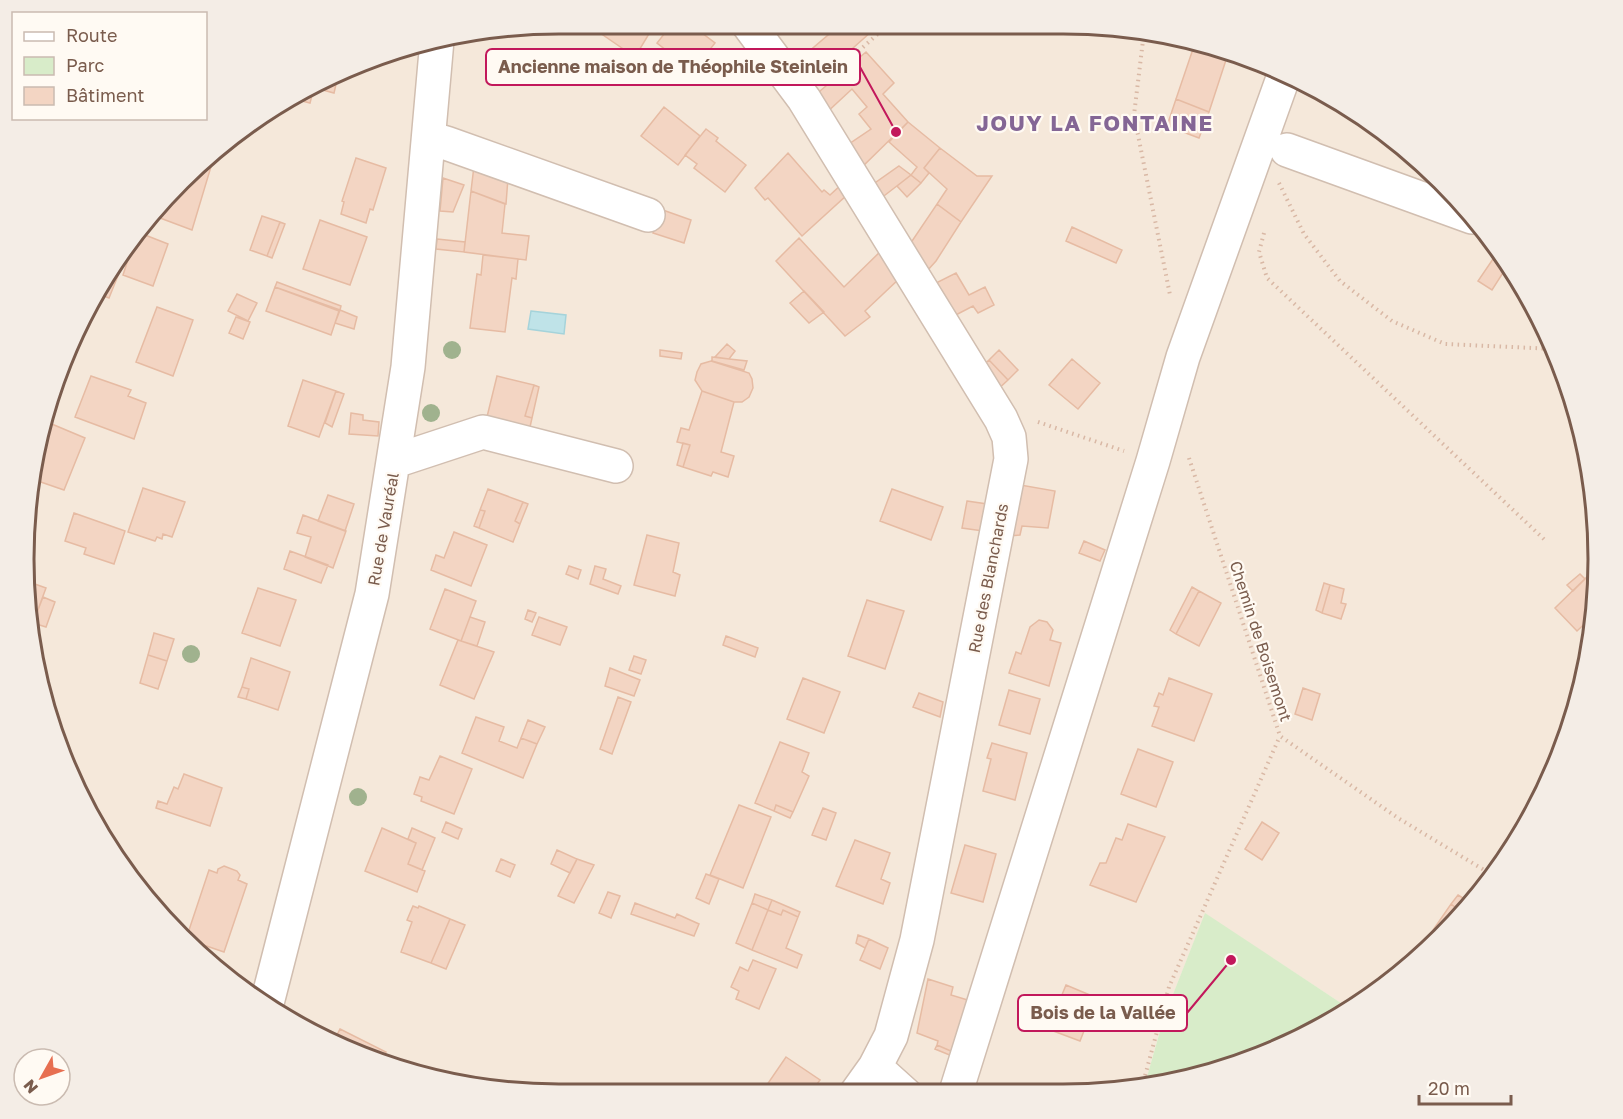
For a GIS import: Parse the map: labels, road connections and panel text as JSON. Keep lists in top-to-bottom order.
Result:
{
  "streets": {
    "street": ["Rue de Vauréal", "Rue des Blanchards"],
    "path": ["Chemin de Boisemont"]
  },
  "districts": ["JOUY LA FONTAINE"],
  "places": ["Ancienne maison de Théophile Steinlein", "Bois de la Vallée"],
  "legend": ["Route", "Parc", "Bâtiment"],
  "scale_bar": "20 m",
  "north": "bottom left"
}
